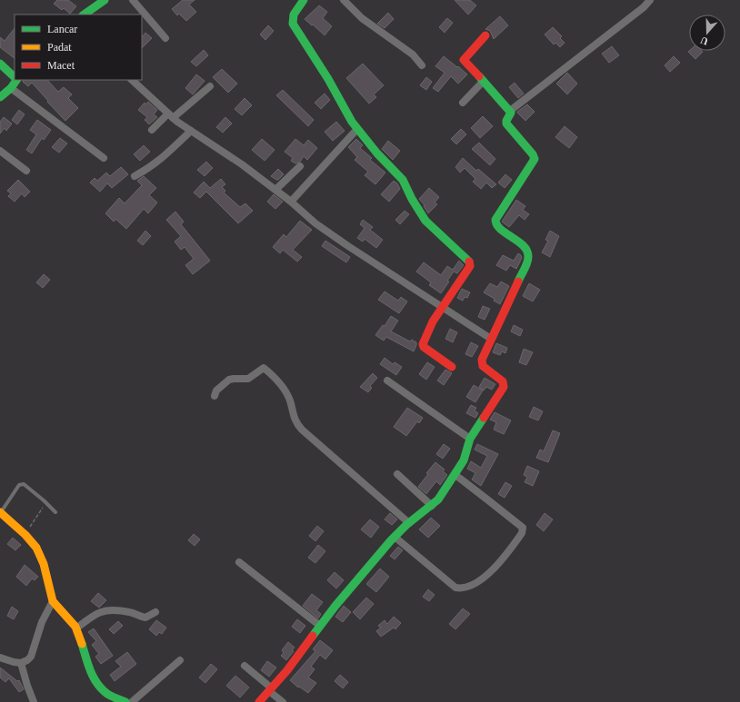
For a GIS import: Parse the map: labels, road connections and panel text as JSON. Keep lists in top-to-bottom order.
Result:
{
  "legend": ["Lancar", "Padat", "Macet"],
  "north": "bottom"
}
